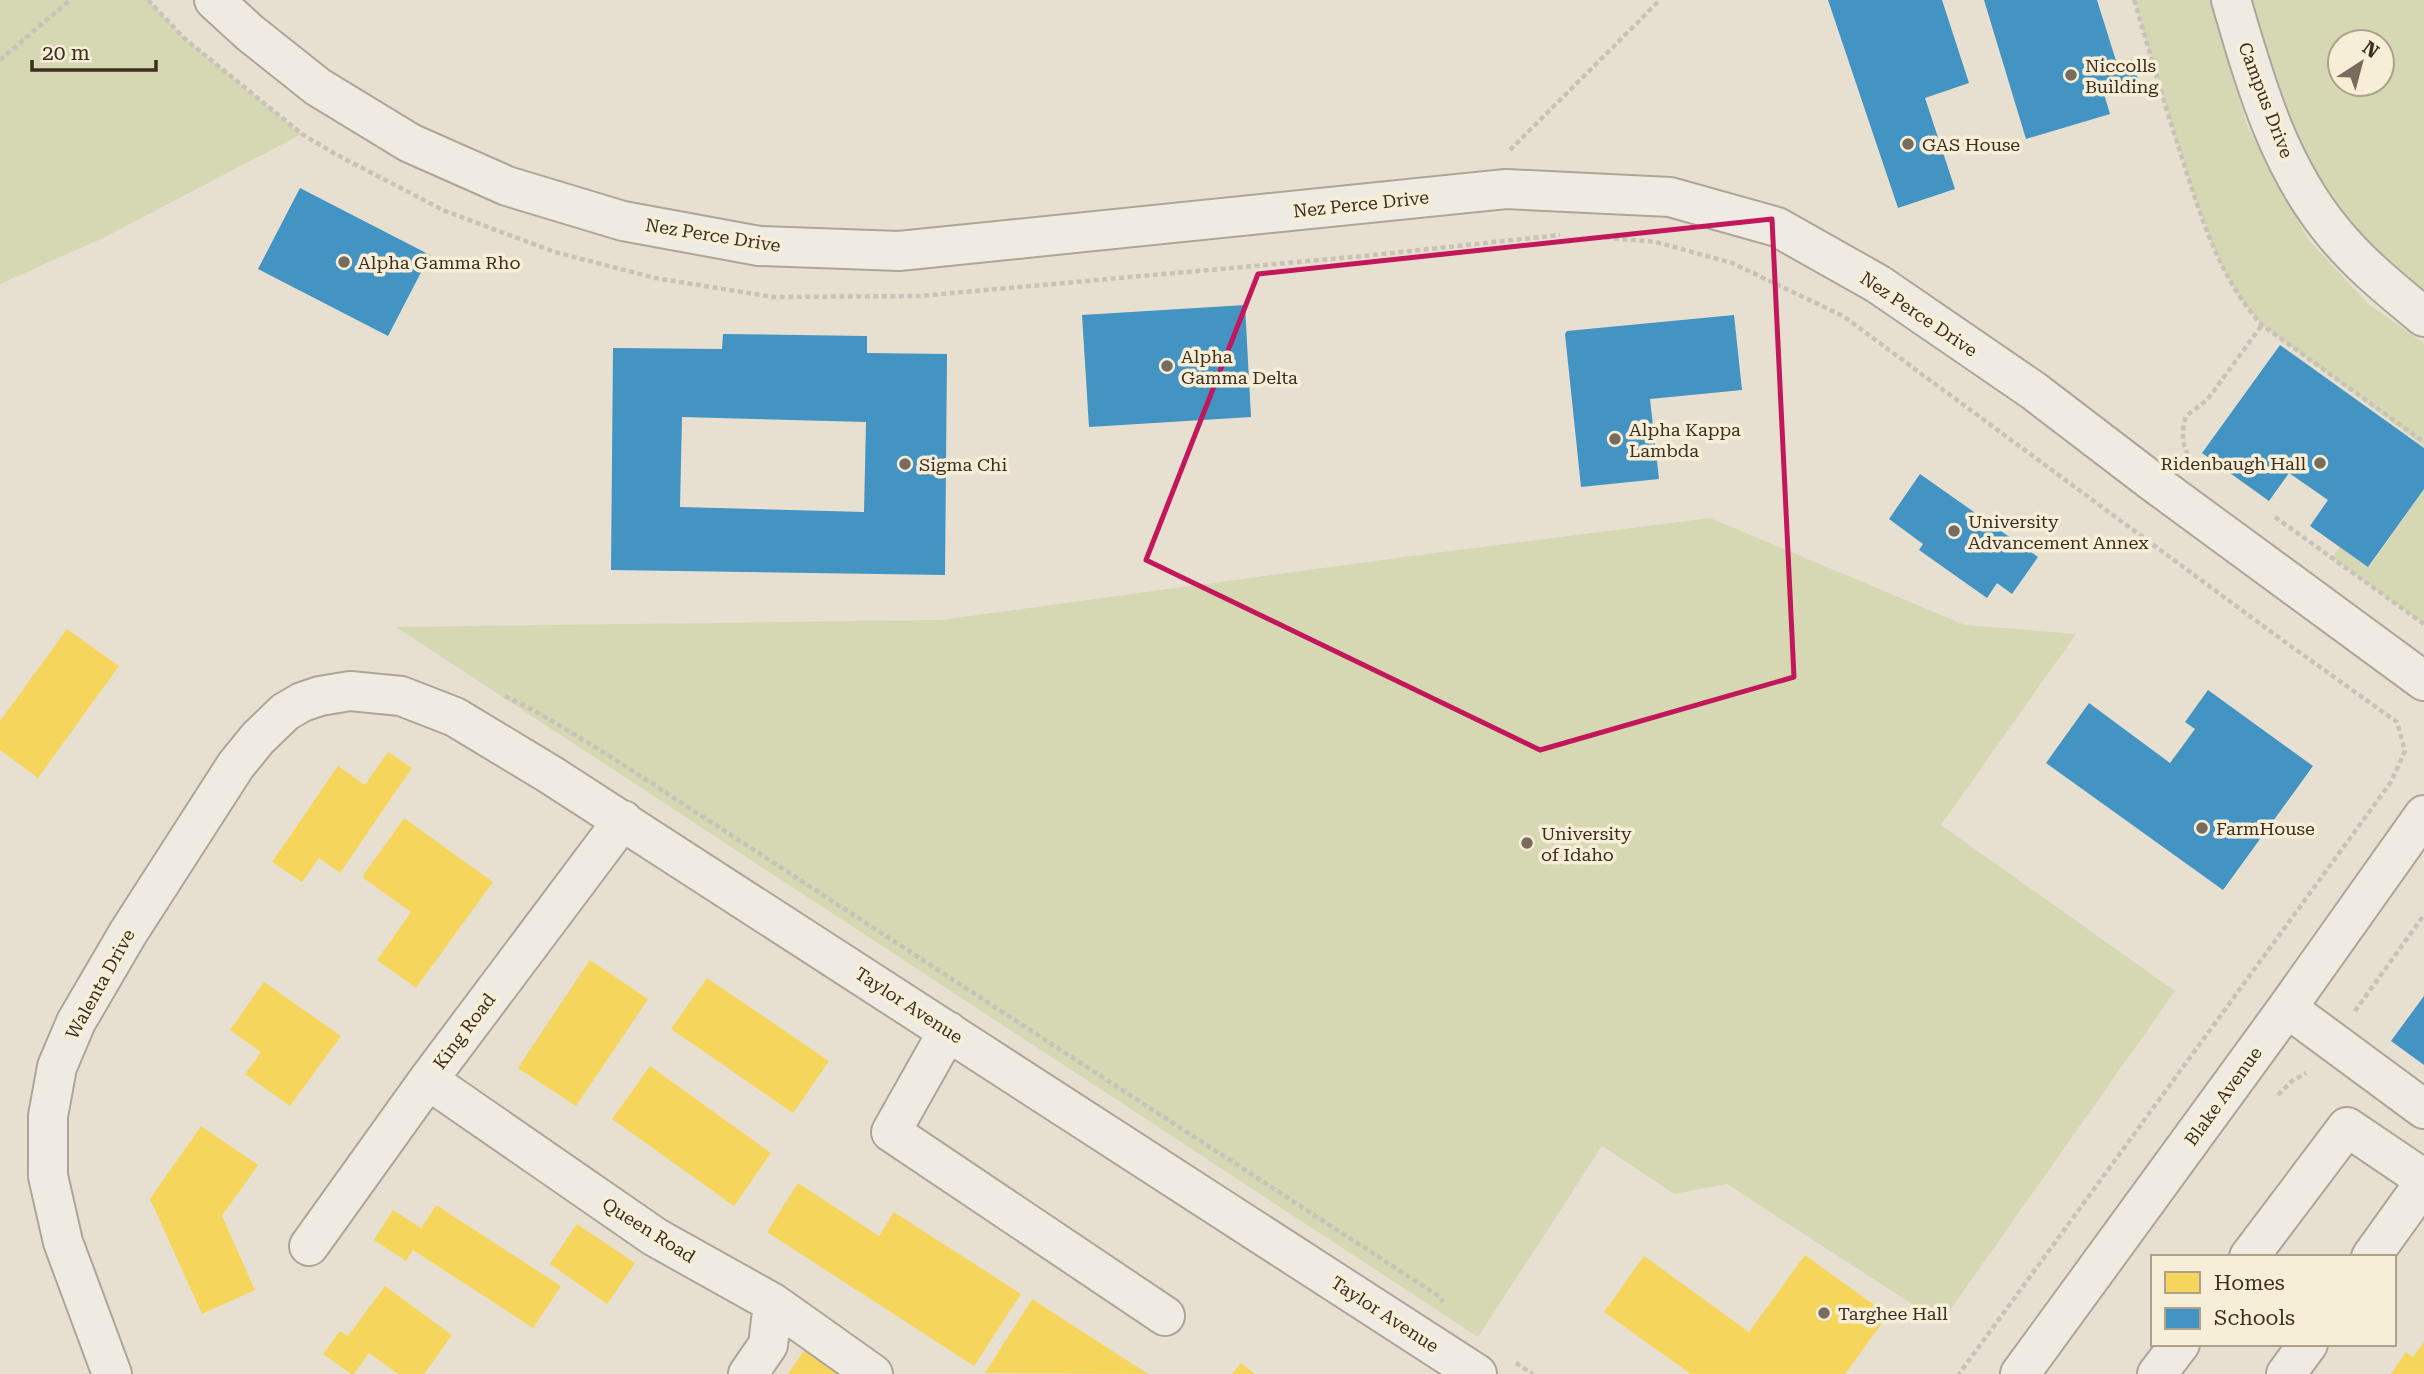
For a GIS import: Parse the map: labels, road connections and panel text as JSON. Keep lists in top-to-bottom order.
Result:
{
  "streets": {
    "street": [
      "Campus Drive",
      "Nez Perce Drive",
      "Walenta Drive",
      "Taylor Avenue",
      "King Road",
      "Blake Avenue",
      "Queen Road"
    ]
  },
  "crossings": [
    ["Walenta Drive", "Taylor Avenue"],
    ["Taylor Avenue", "King Road"],
    ["King Road", "Queen Road"]
  ],
  "places": [
    "Niccolls Building",
    "GAS House",
    "Alpha Gamma Rho",
    "Alpha Gamma Delta",
    "Alpha Kappa Lambda",
    "Ridenbaugh Hall",
    "Sigma Chi",
    "University Advancement Annex",
    "FarmHouse",
    "University of Idaho",
    "Targhee Hall"
  ],
  "legend": ["Homes", "Schools"],
  "scale_bar": "20 m",
  "north": "top right"
}
